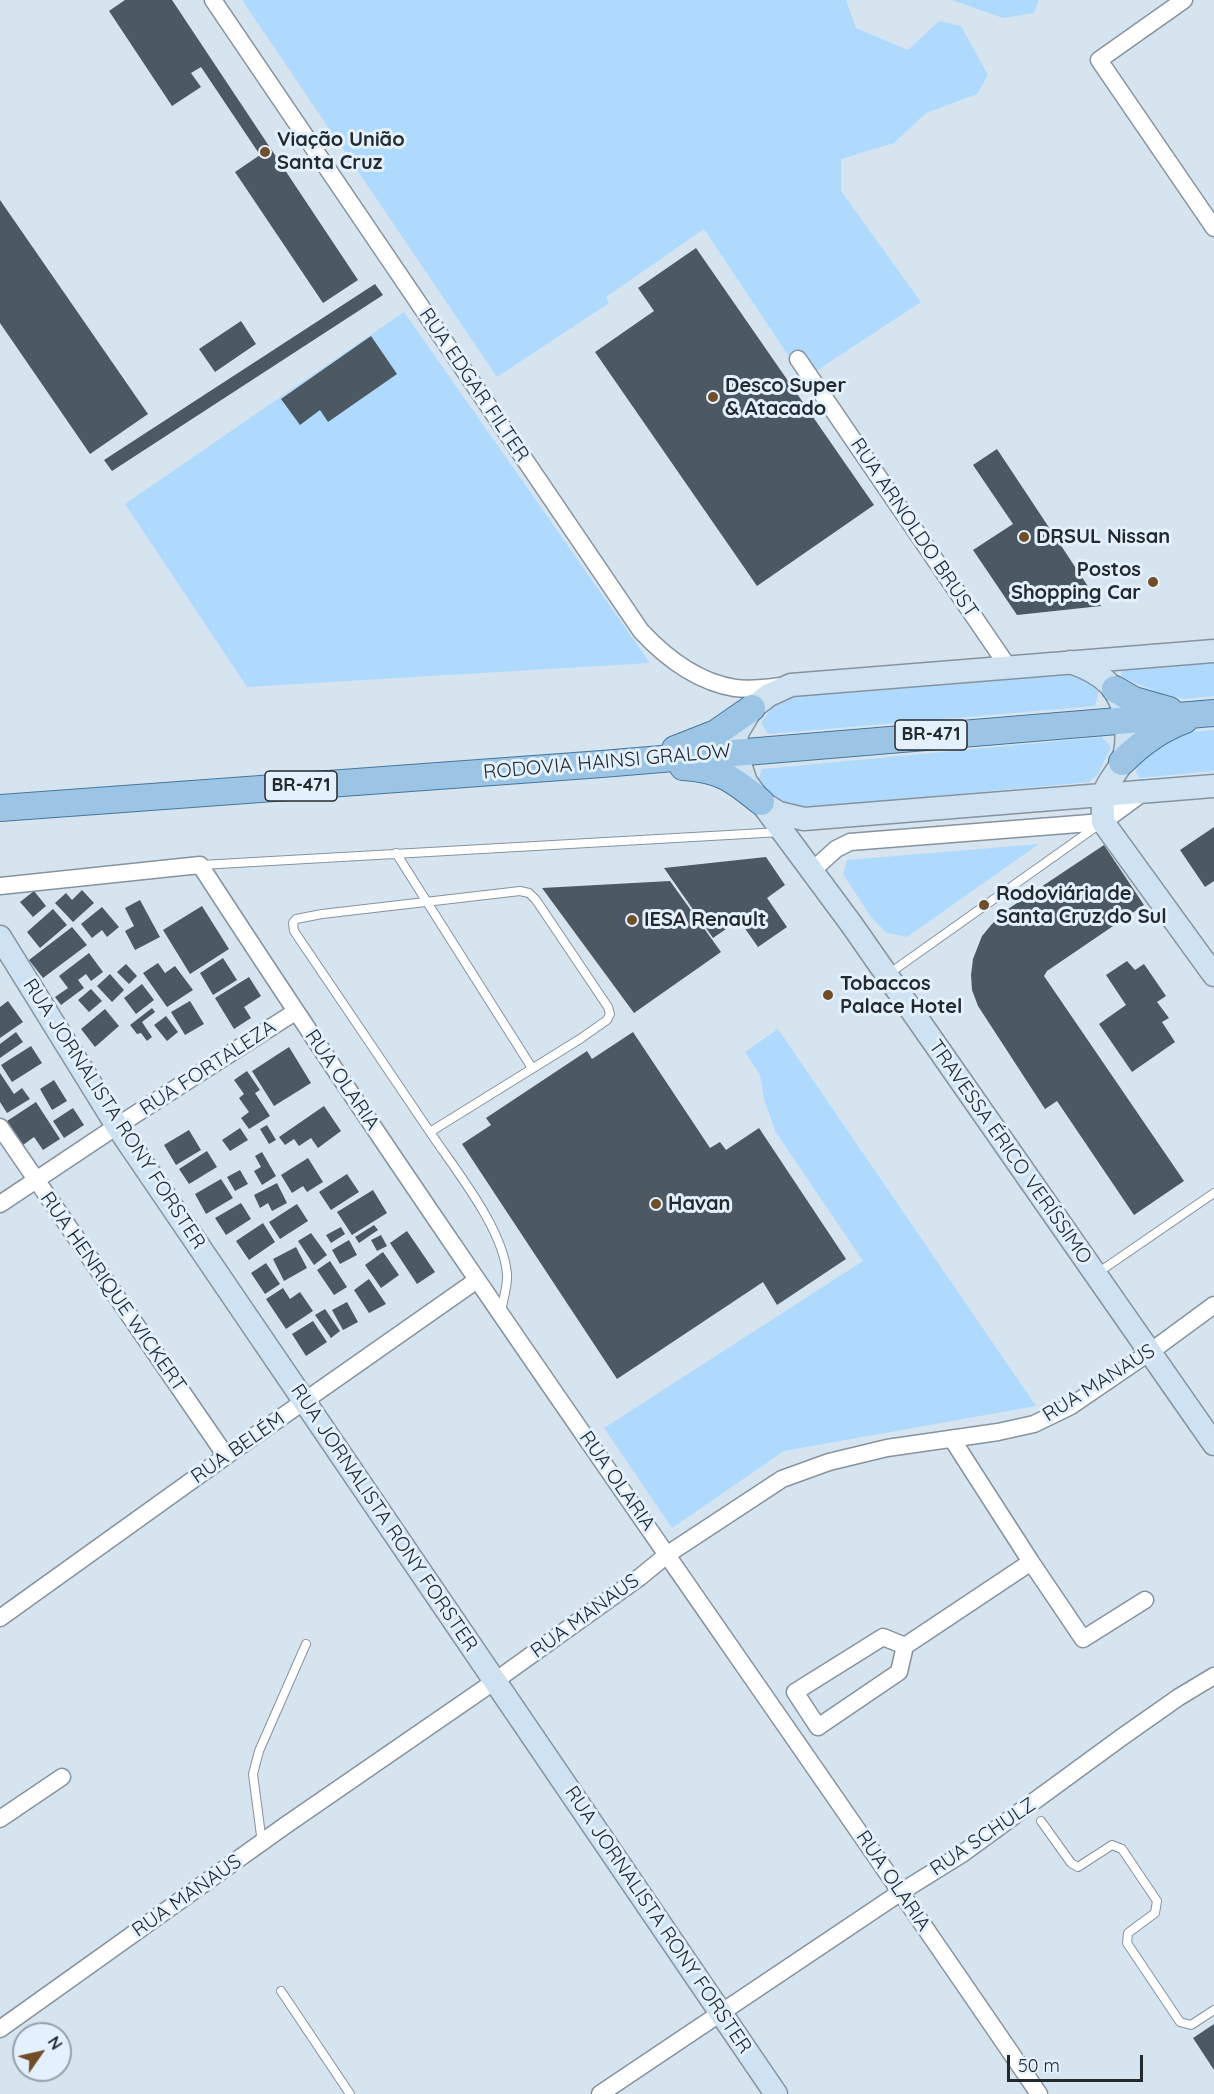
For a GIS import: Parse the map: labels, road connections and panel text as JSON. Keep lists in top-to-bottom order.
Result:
{
  "streets": {
    "main road": ["BR-471", "RODOVIA HAINSI GRALOW"],
    "street": [
      "RUA EDGAR FILTER",
      "RUA ARNOLDO BRUST",
      "RUA FORTALEZA",
      "RUA OLARIA",
      "RUA JORNALISTA RONY FORSTER",
      "TRAVESSA ÉRICO VERÍSSIMO",
      "RUA HENRIQUE WICKERT",
      "RUA MANAUS",
      "RUA BELÉM",
      "RUA SCHULZ"
    ]
  },
  "crossings": [
    ["RODOVIA HAINSI GRALOW", "TRAVESSA ÉRICO VERÍSSIMO"],
    ["RUA FORTALEZA", "RUA OLARIA"],
    ["RUA FORTALEZA", "RUA JORNALISTA RONY FORSTER"],
    ["RUA FORTALEZA", "RUA HENRIQUE WICKERT"],
    ["RUA OLARIA", "RUA MANAUS"],
    ["RUA OLARIA", "RUA BELÉM"],
    ["RUA OLARIA", "RUA SCHULZ"],
    ["RUA JORNALISTA RONY FORSTER", "RUA MANAUS"],
    ["RUA JORNALISTA RONY FORSTER", "RUA BELÉM"],
    ["RUA JORNALISTA RONY FORSTER", "RUA SCHULZ"],
    ["TRAVESSA ÉRICO VERÍSSIMO", "RUA MANAUS"],
    ["RUA HENRIQUE WICKERT", "RUA BELÉM"]
  ],
  "places": [
    "Viação União Santa Cruz",
    "Desco Super & Atacado",
    "DRSUL Nissan",
    "Postos Shopping Car",
    "Rodoviária de Santa Cruz do Sul",
    "IESA Renault",
    "Tobaccos Palace Hotel",
    "Havan"
  ],
  "scale_bar": "50 m",
  "north": "top right"
}
